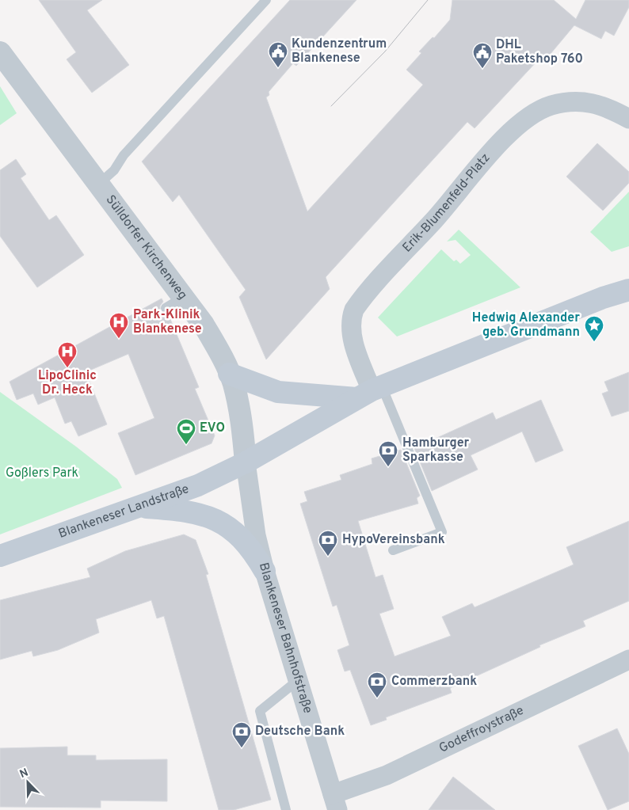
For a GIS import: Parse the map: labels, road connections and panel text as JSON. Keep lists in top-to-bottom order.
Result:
{
  "streets": {
    "main road": ["Blankeneser Landstraße"],
    "street": [
      "Erik-Blumenfeld-Platz",
      "Sülldorfer Kirchenweg",
      "Blankeneser Bahnhofstraße",
      "Godeffroystraße"
    ]
  },
  "crossings": [
    ["Sülldorfer Kirchenweg", "Blankeneser Landstraße"],
    ["Sülldorfer Kirchenweg", "Blankeneser Bahnhofstraße"],
    ["Blankeneser Landstraße", "Blankeneser Bahnhofstraße"],
    ["Blankeneser Bahnhofstraße", "Godeffroystraße"]
  ],
  "parks": ["Goßlers Park"],
  "places": {
    "public building": ["Kundenzentrum Blankenese", "DHL Paketshop 760"],
    "hospital": ["Park-Klinik Blankenese", "LipoClinic Dr. Heck"],
    "place": ["Hedwig Alexander geb. Grundmann"],
    "sports": ["EVO"],
    "bank": [
      "Hamburger Sparkasse",
      "HypoVereinsbank",
      "Commerzbank",
      "Deutsche Bank"
    ]
  },
  "north": "top left"
}
